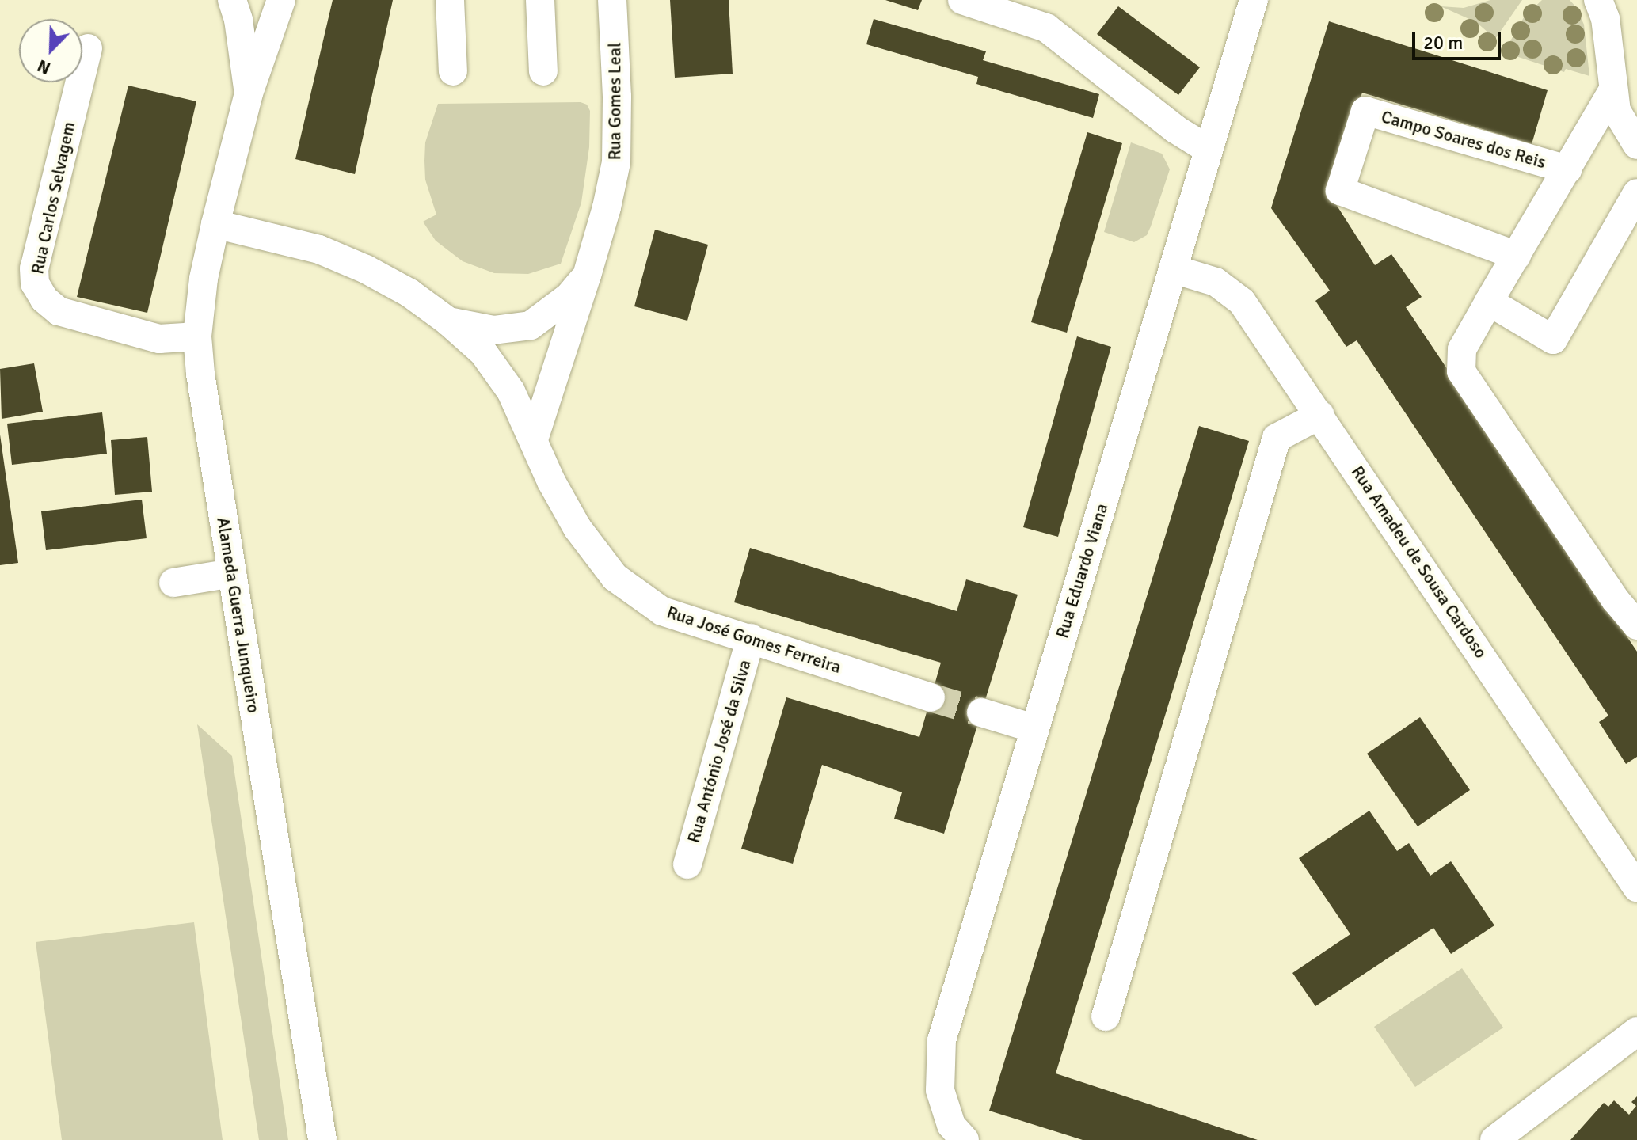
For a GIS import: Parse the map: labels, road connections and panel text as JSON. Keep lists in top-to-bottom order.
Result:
{
  "streets": {
    "street": [
      "Rua Gomes Leal",
      "Campo Soares dos Reis",
      "Rua Carlos Selvagem",
      "Rua Amadeu de Sousa Cardoso",
      "Rua Eduardo Viana",
      "Alameda Guerra Junqueiro",
      "Rua José Gomes Ferreira",
      "Rua António José da Silva"
    ]
  },
  "crossings": [
    ["Rua Gomes Leal", "Rua José Gomes Ferreira"],
    ["Rua Carlos Selvagem", "Alameda Guerra Junqueiro"],
    ["Rua Amadeu de Sousa Cardoso", "Rua Eduardo Viana"],
    ["Alameda Guerra Junqueiro", "Rua José Gomes Ferreira"],
    ["Rua José Gomes Ferreira", "Rua António José da Silva"]
  ],
  "scale_bar": "20 m",
  "north": "bottom left"
}
